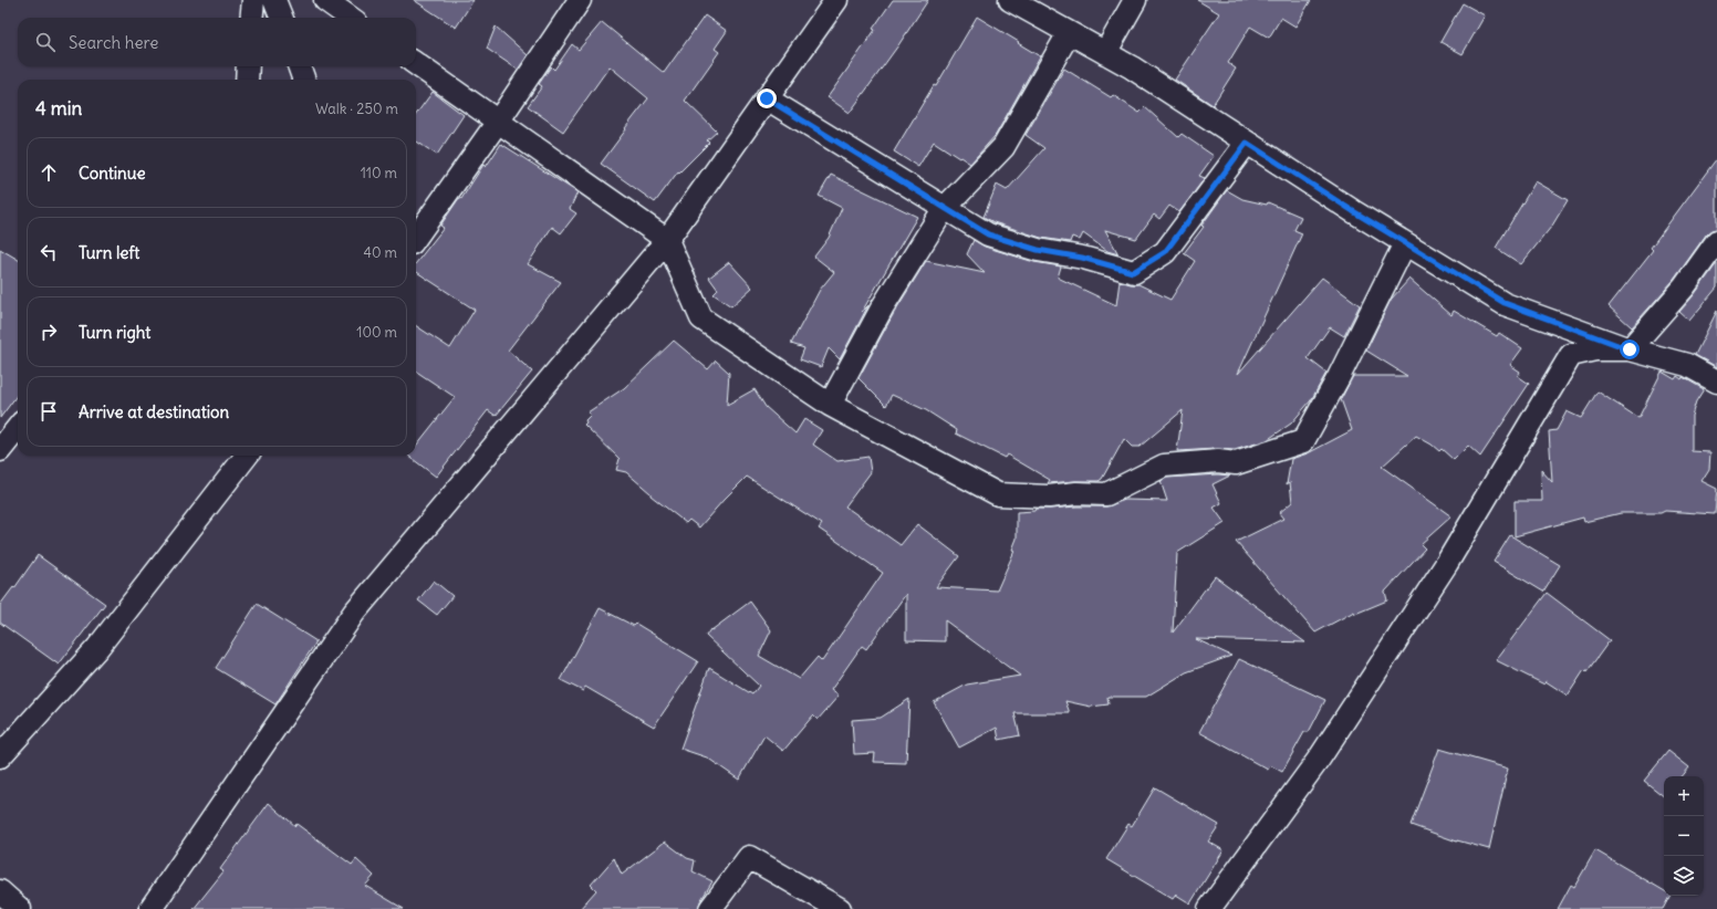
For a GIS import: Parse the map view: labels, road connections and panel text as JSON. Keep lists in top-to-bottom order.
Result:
{
  "page": {
    "search": "Search here",
    "heading": ["4 min", "Walk · 250 m"],
    "list": [
      ["Continue", "110 m"],
      ["Turn left", "40 m"],
      ["Turn right", "100 m"],
      "Arrive at destination"
    ],
    "map_buttons": ["+", "−"]
  }
}
